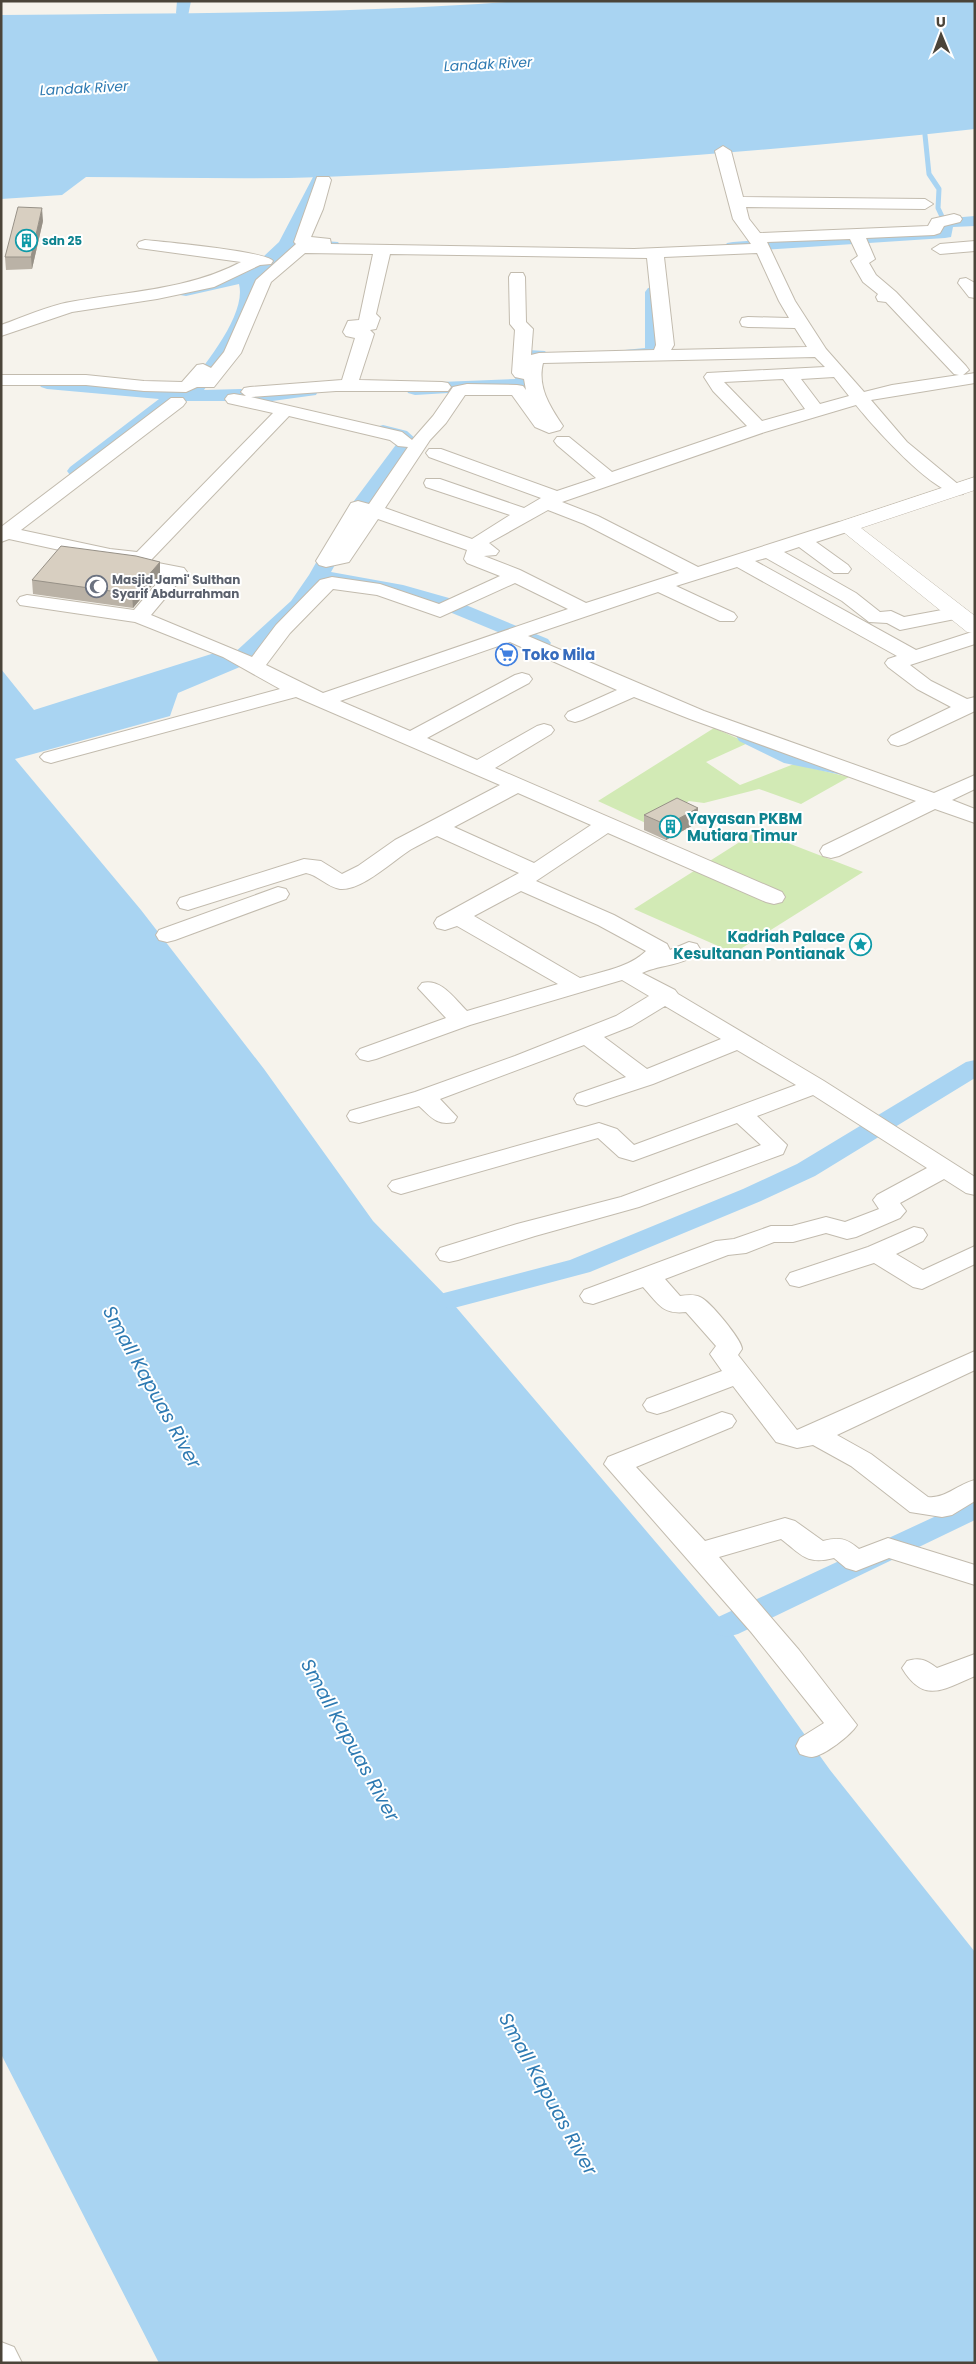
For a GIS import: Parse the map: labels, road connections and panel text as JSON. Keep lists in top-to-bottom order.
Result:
{
  "water": ["Landak River", "Small Kapuas River"],
  "places": {
    "building": ["sdn 25", "Yayasan PKBM Mutiara Timur"],
    "mosque": ["Masjid Jami' Sulthan Syarif Abdurrahman"],
    "supermarket": ["Toko Mila"],
    "place": ["Kadriah Palace Kesultanan Pontianak"]
  },
  "north": "top"
}
